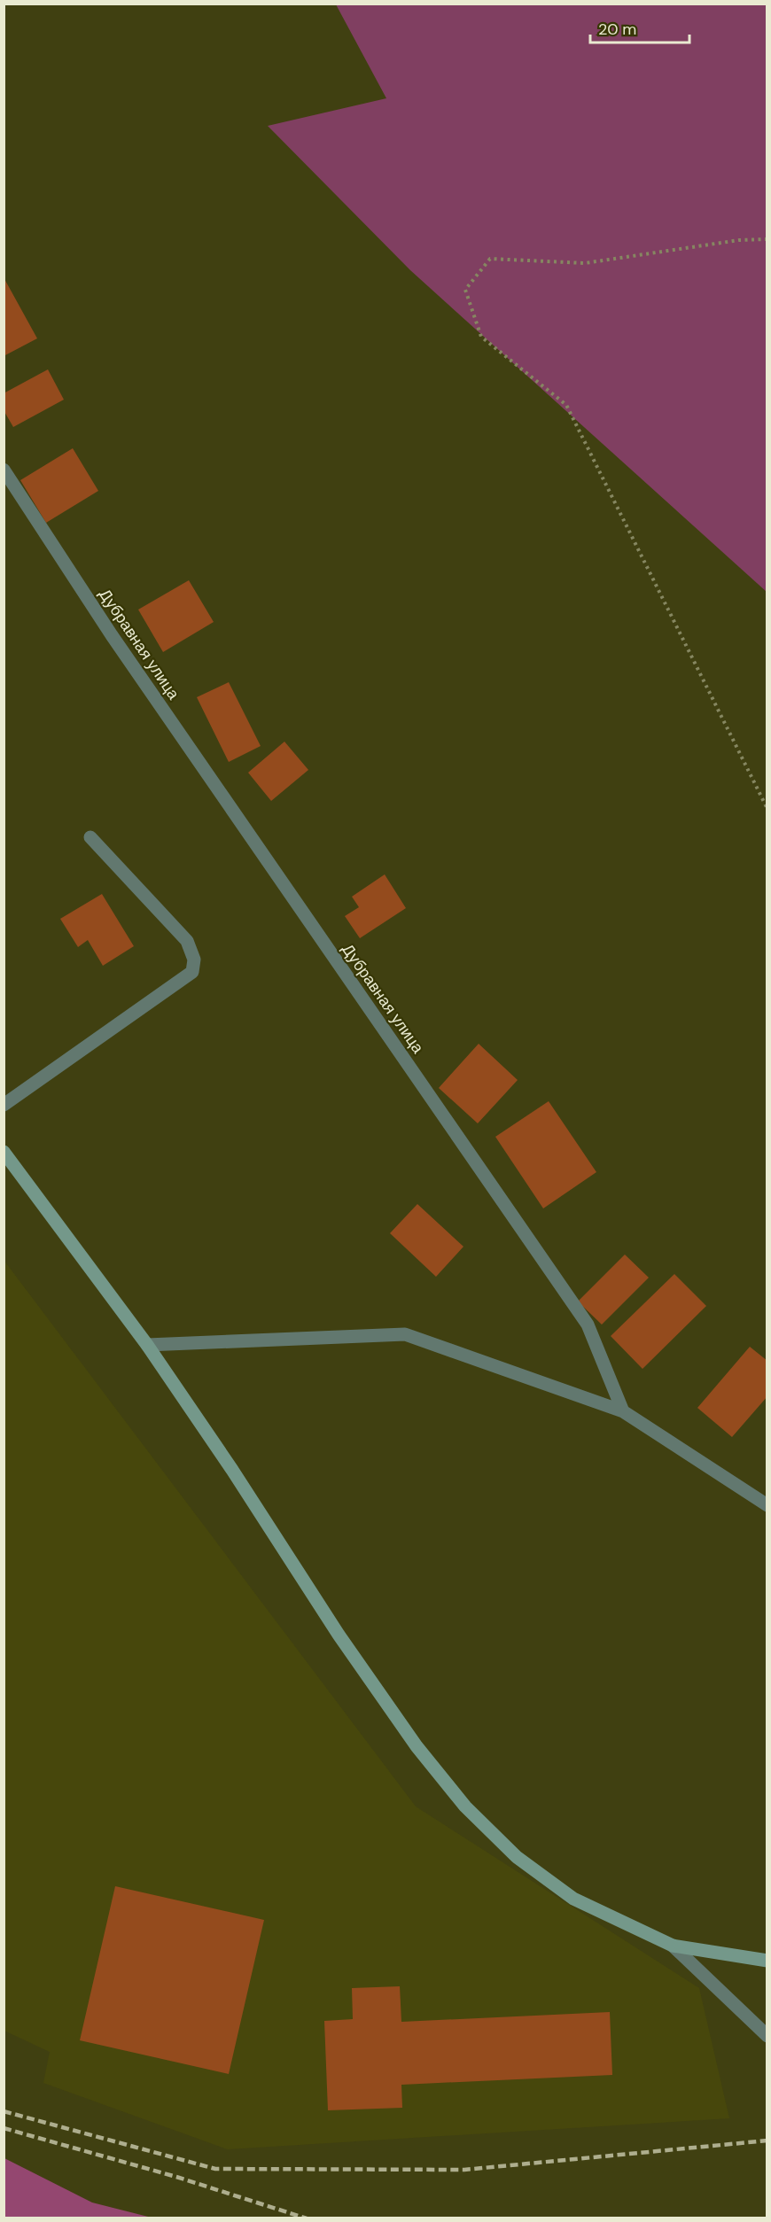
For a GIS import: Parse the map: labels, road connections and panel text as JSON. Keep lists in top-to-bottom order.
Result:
{
  "streets": {
    "street": ["Дубравная улица"]
  },
  "scale_bar": "20 m"
}
